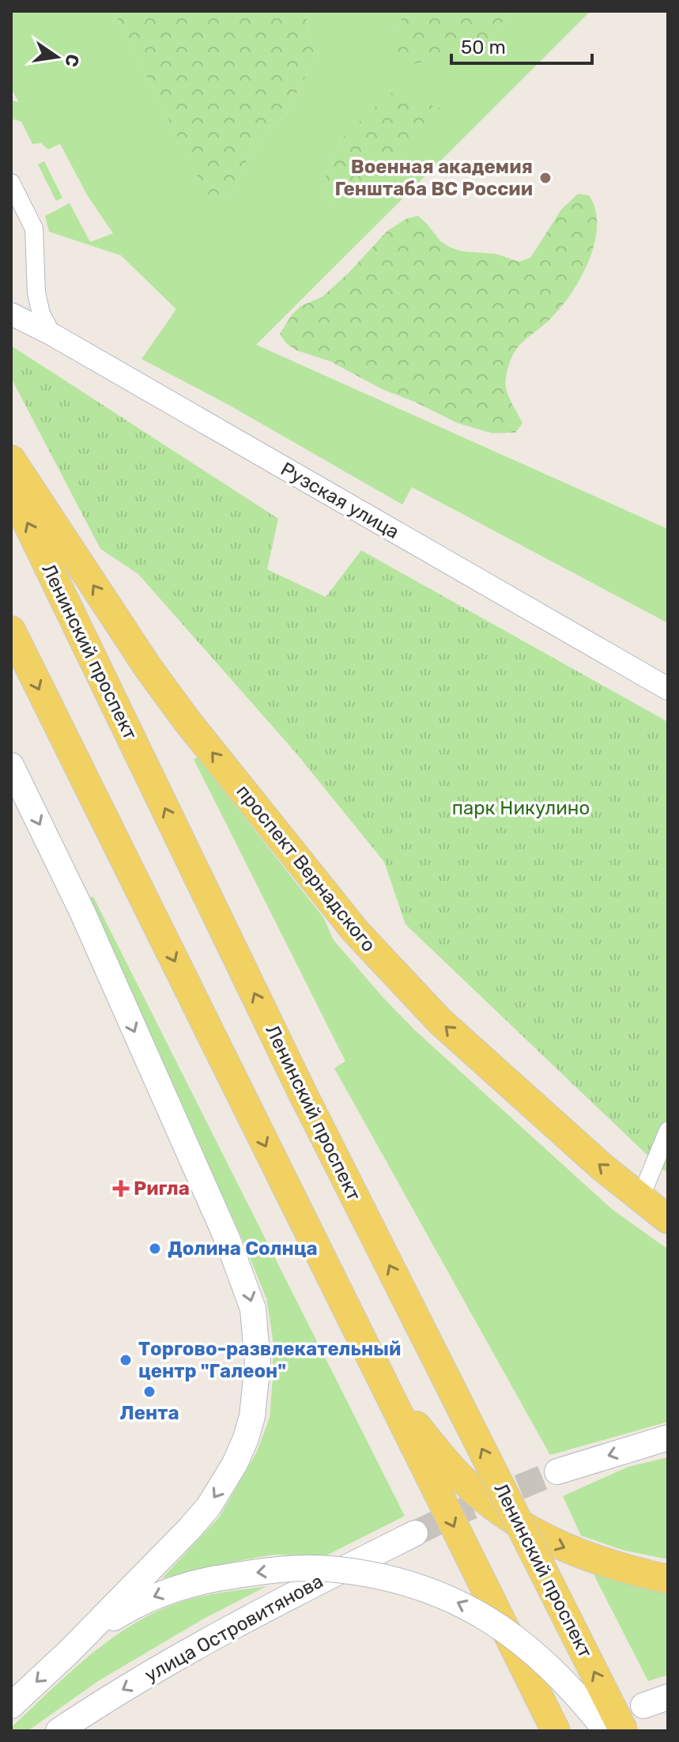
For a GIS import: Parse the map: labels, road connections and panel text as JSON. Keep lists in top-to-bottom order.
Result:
{
  "streets": {
    "main road": ["Ленинский проспект", "проспект Вернадского", "улица Островитянова"],
    "street": ["Рузская улица"]
  },
  "one_way": ["улица Островитянова"],
  "parks": ["парк Никулино"],
  "places": {
    "other": [
      "Военная академия Генштаба ВС России",
      "Долина Солнца",
      "Торгово-развлекательный центр \"Галеон\"",
      "Лента"
    ],
    "health": ["Ригла"]
  },
  "scale_bar": "50 m",
  "north": "right"
}
